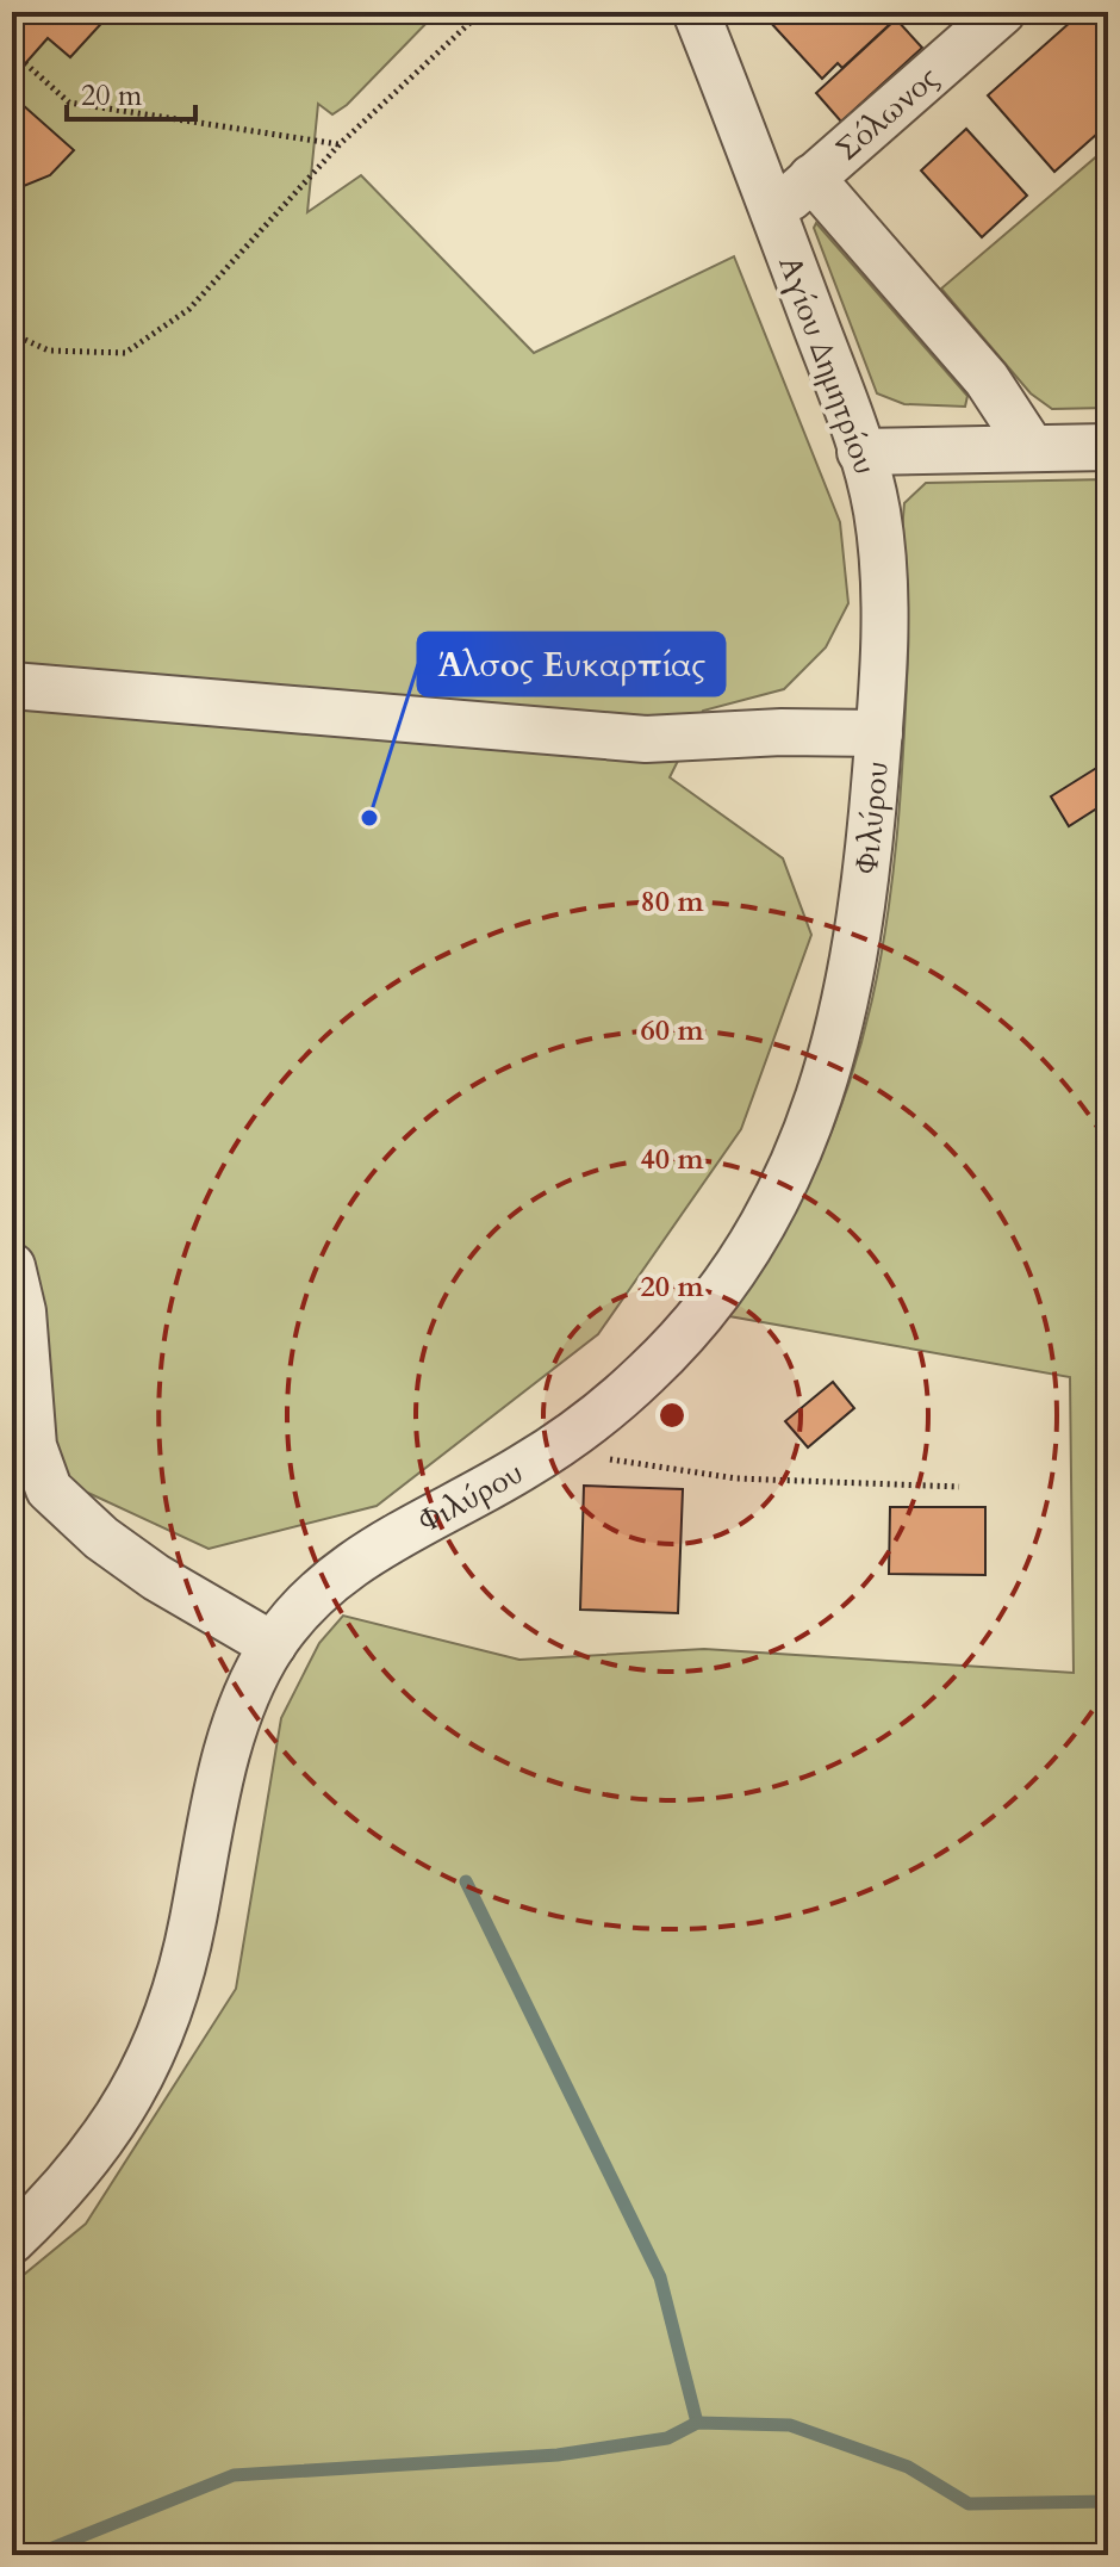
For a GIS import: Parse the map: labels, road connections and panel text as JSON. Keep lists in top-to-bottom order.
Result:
{
  "streets": {
    "street": ["Σόλωνος", "Αγίου Δημητρίου", "Φιλύρου"]
  },
  "crossings": [
    ["Σόλωνος", "Αγίου Δημητρίου"],
    ["Αγίου Δημητρίου", "Φιλύρου"]
  ],
  "places": ["Άλσος Ευκαρπίας"],
  "scale_bar": "20 m",
  "rings": [
    "80 m",
    "60 m",
    "40 m",
    "20 m"
  ]
}
